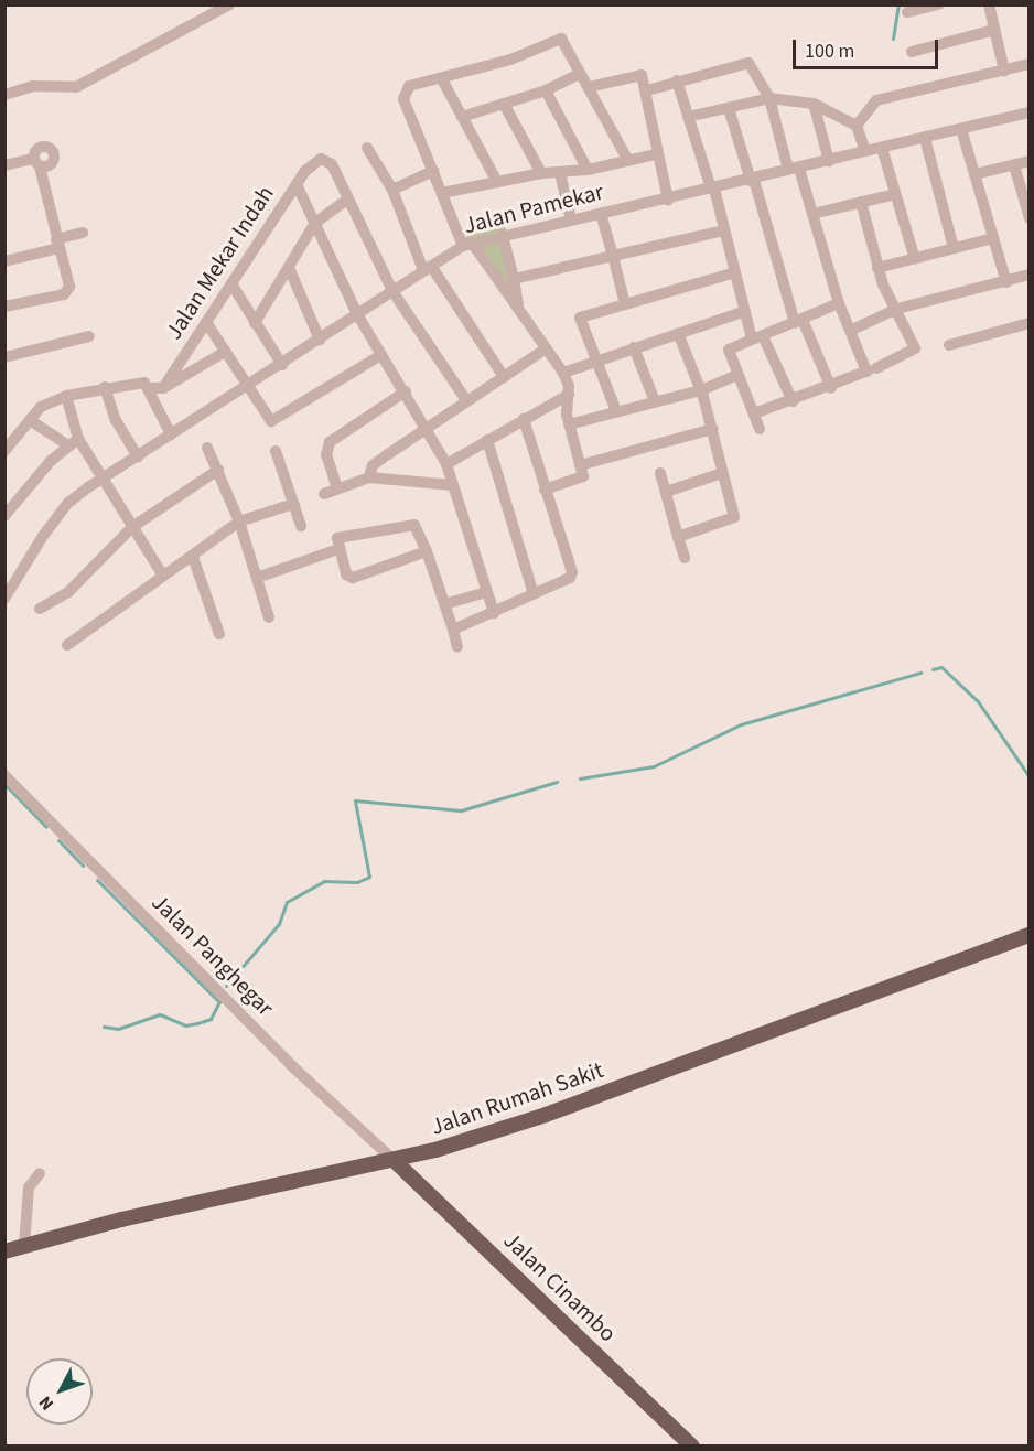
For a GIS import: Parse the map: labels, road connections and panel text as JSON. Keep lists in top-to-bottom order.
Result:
{
  "streets": {
    "main road": ["Jalan Rumah Sakit", "Jalan Cinambo"],
    "street": ["Jalan Pamekar", "Jalan Mekar Indah", "Jalan Panghegar"]
  },
  "crossings": [
    ["Jalan Panghegar", "Jalan Rumah Sakit"],
    ["Jalan Panghegar", "Jalan Cinambo"],
    ["Jalan Rumah Sakit", "Jalan Cinambo"]
  ],
  "scale_bar": "100 m",
  "north": "bottom left"
}
